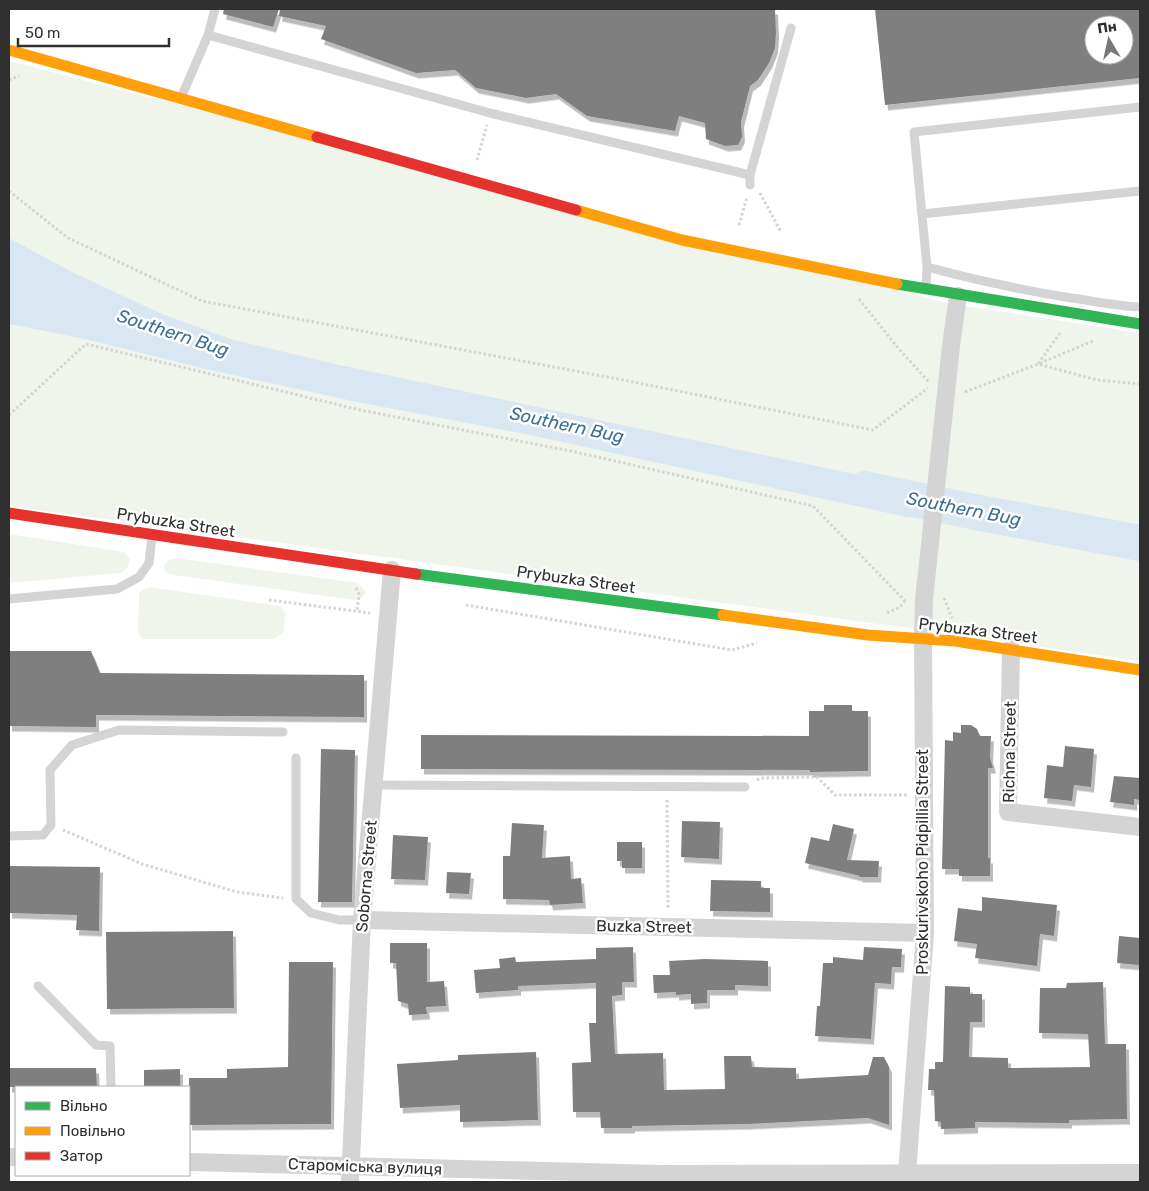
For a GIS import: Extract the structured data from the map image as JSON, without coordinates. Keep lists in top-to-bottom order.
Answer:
{
  "streets": {
    "street": [
      "Prybuzka Street",
      "Richna Street",
      "Proskurivskoho Pidpillia Street",
      "Soborna Street",
      "Buzka Street",
      "Староміська вулиця"
    ]
  },
  "crossings": [
    ["Prybuzka Street", "Richna Street"],
    ["Prybuzka Street", "Proskurivskoho Pidpillia Street"],
    ["Prybuzka Street", "Soborna Street"],
    ["Proskurivskoho Pidpillia Street", "Buzka Street"],
    ["Proskurivskoho Pidpillia Street", "Староміська вулиця"],
    ["Soborna Street", "Buzka Street"],
    ["Soborna Street", "Староміська вулиця"]
  ],
  "water": ["Southern Bug"],
  "legend": ["Вільно", "Повільно", "Затор"],
  "scale_bar": "50 m",
  "north": "top"
}
